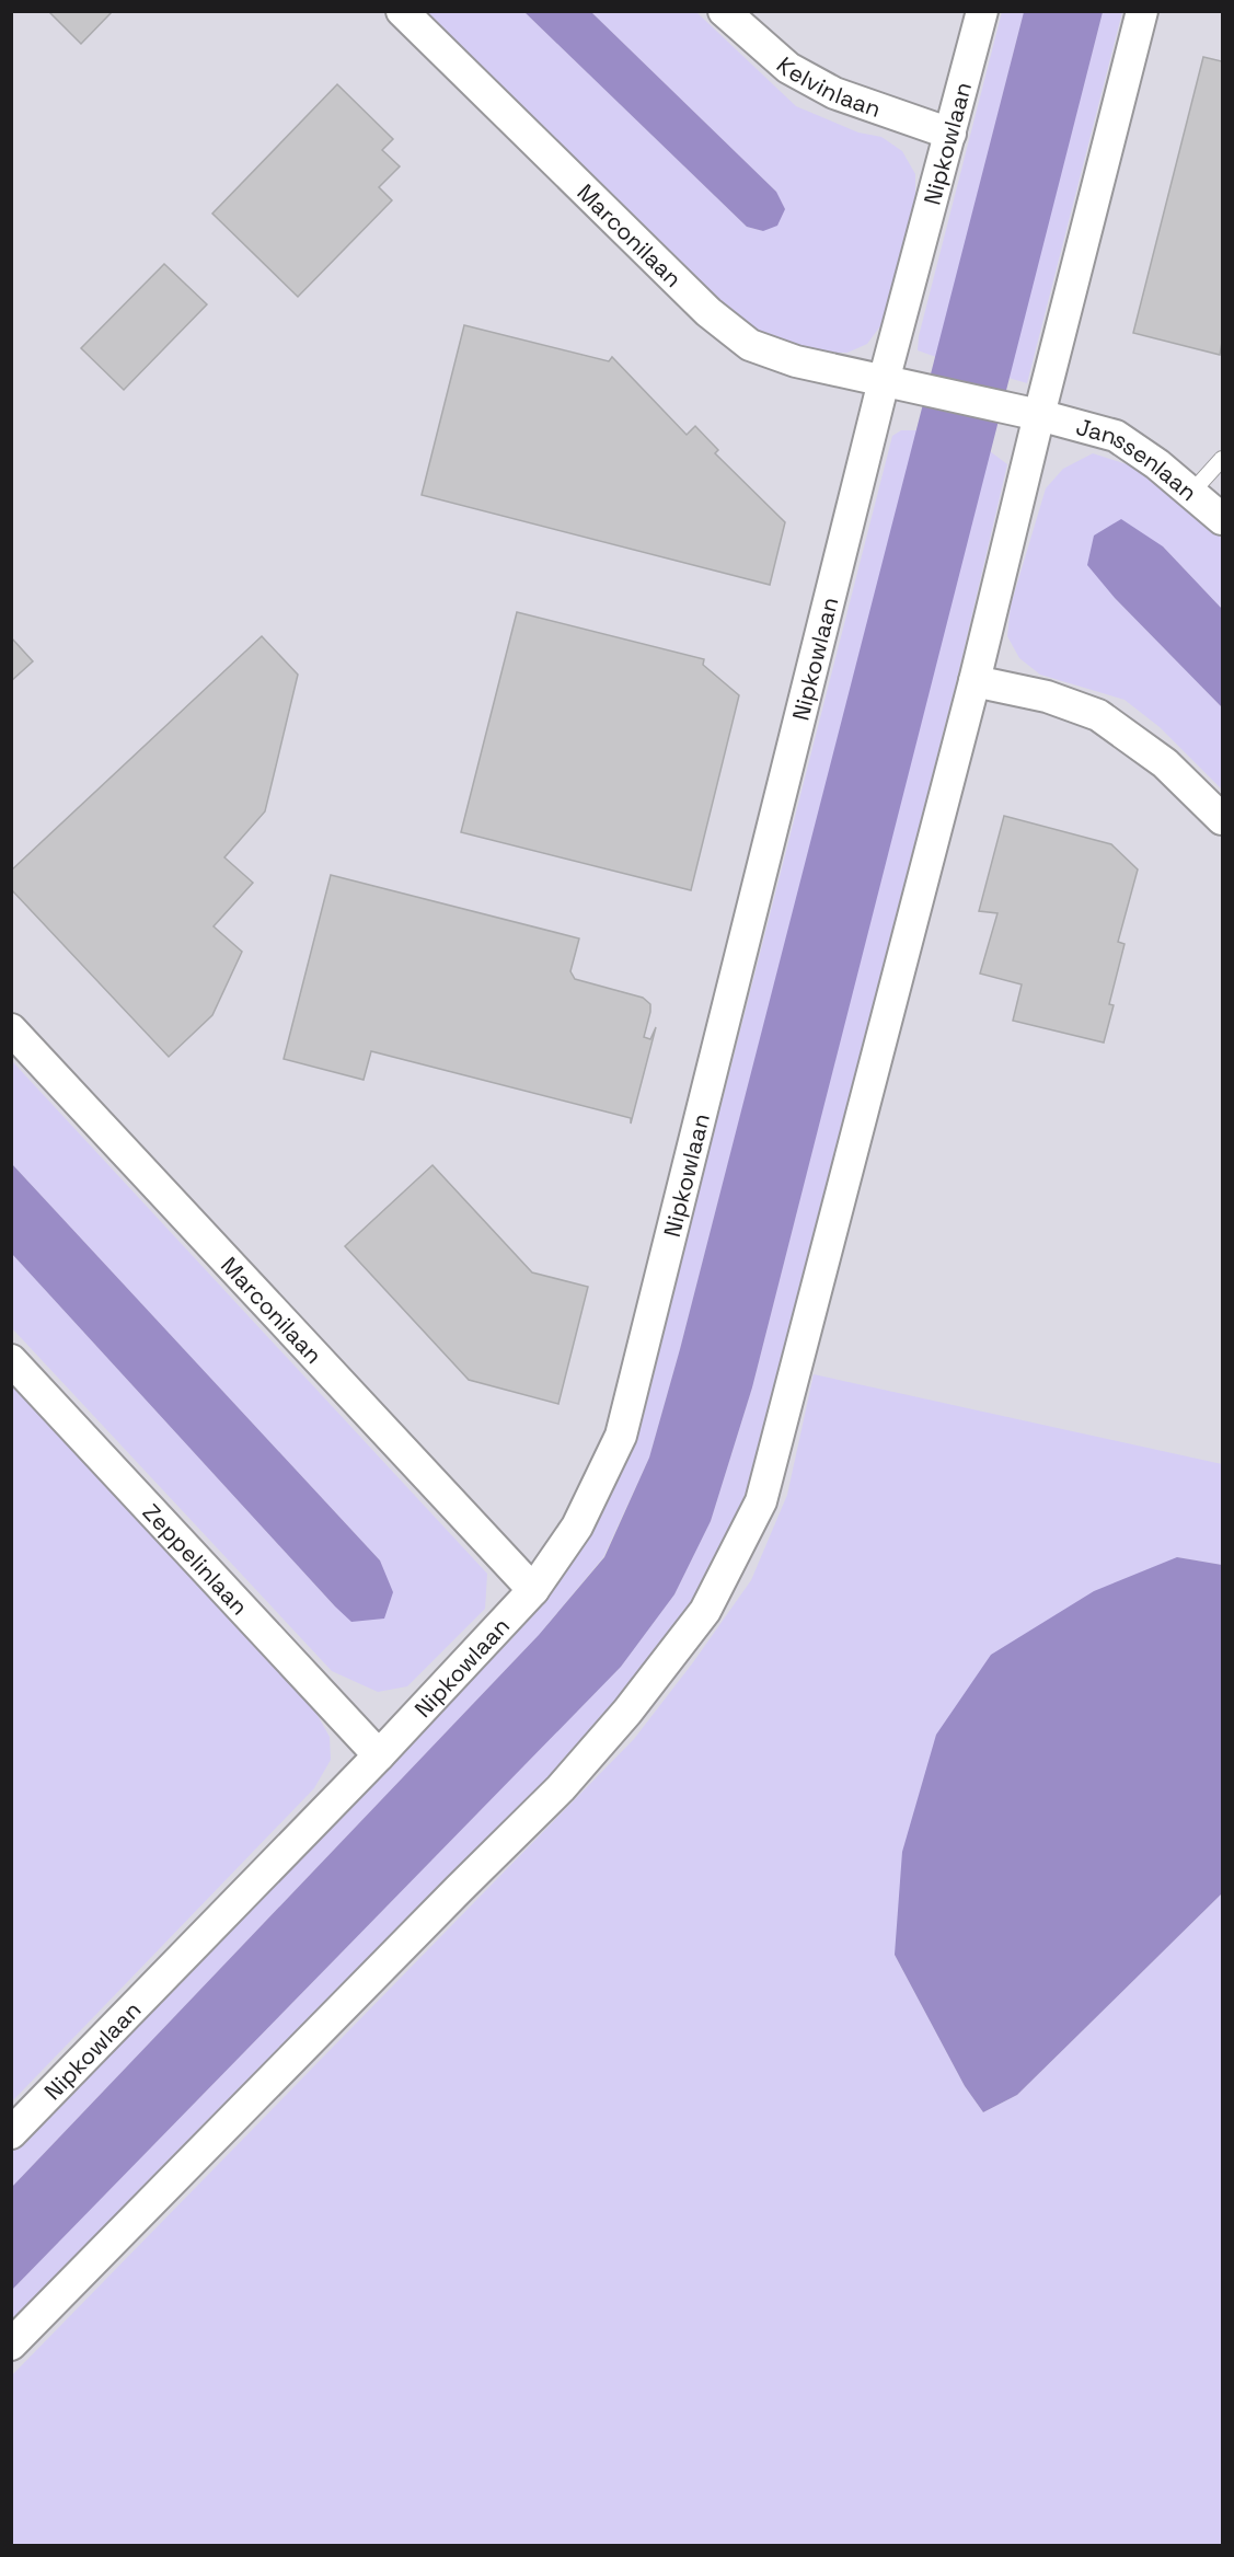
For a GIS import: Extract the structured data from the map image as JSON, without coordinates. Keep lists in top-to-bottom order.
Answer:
{
  "streets": {
    "street": [
      "Kelvinlaan",
      "Nipkowlaan",
      "Marconilaan",
      "Janssenlaan",
      "Zeppelinlaan"
    ]
  },
  "crossings": [
    ["Kelvinlaan", "Nipkowlaan"],
    ["Nipkowlaan", "Marconilaan"],
    ["Nipkowlaan", "Zeppelinlaan"]
  ]
}
